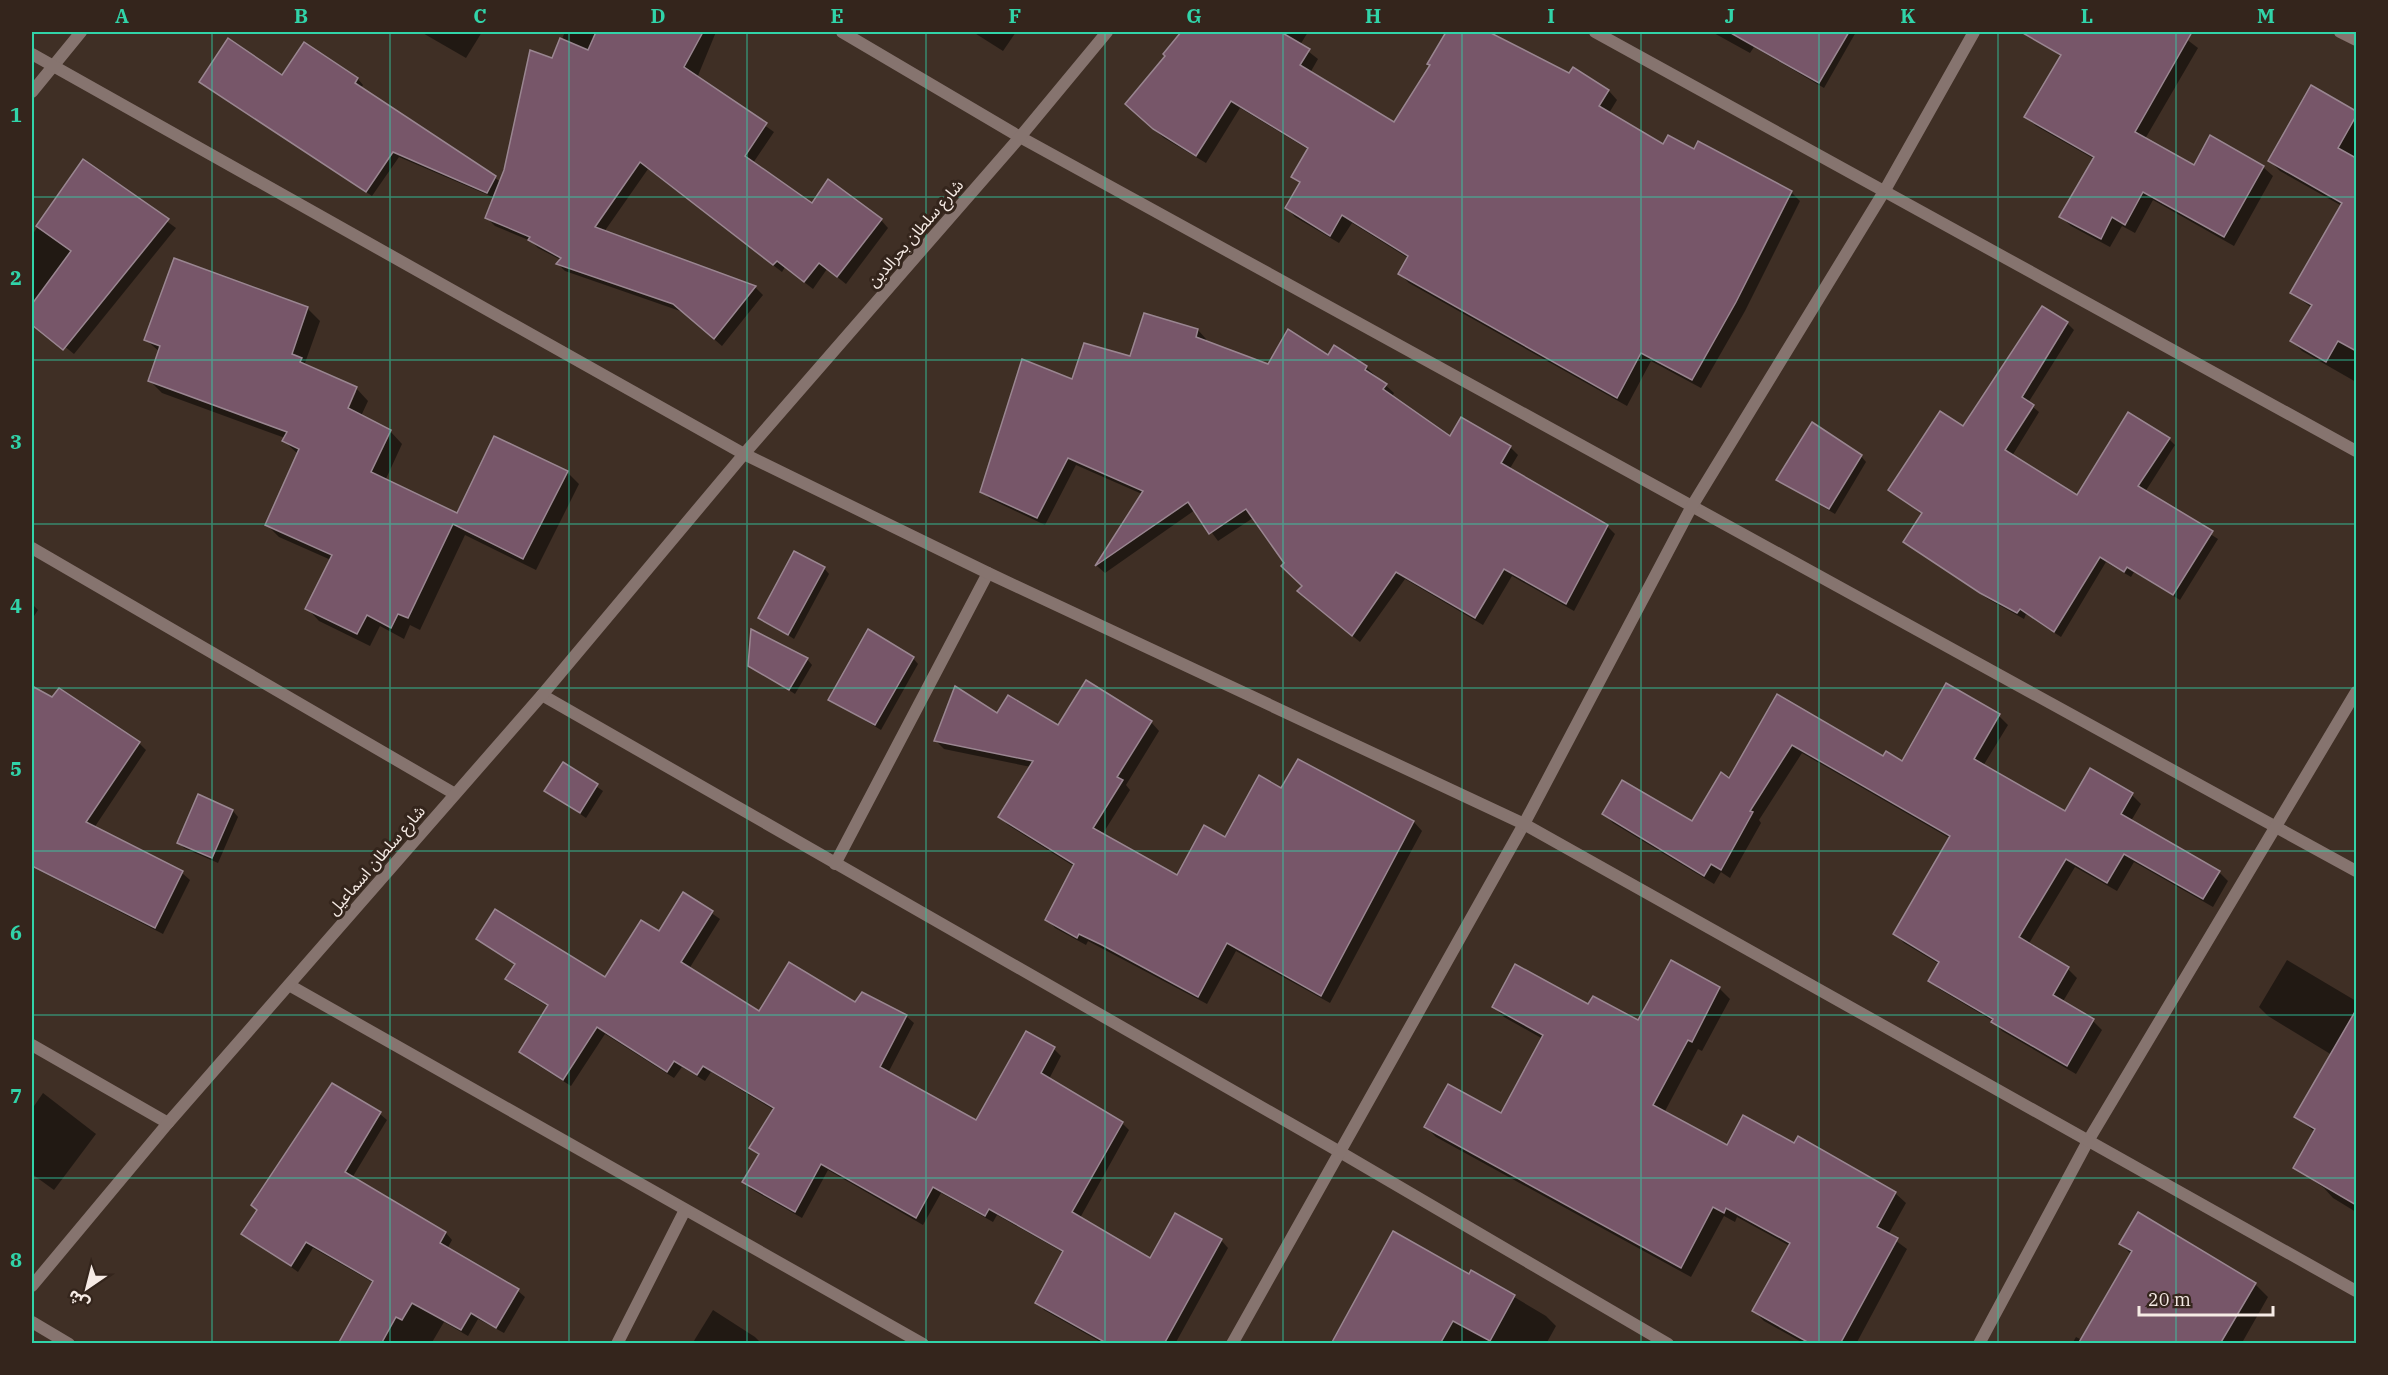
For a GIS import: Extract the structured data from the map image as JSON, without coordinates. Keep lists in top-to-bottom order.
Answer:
{
  "streets": {
    "street": ["شارع سلطان بحرالدين", "شارع سلطان اسماعيل"]
  },
  "crossings": [
    ["شارع سلطان بحرالدين", "شارع سلطان اسماعيل"]
  ],
  "scale_bar": "20 m",
  "north": "bottom left",
  "grid": {
    "columns": [
      "A",
      "B",
      "C",
      "D",
      "E",
      "F",
      "G",
      "H",
      "I",
      "J",
      "K",
      "L",
      "M"
    ],
    "rows": [
      "1",
      "2",
      "3",
      "4",
      "5",
      "6",
      "7",
      "8"
    ]
  }
}
